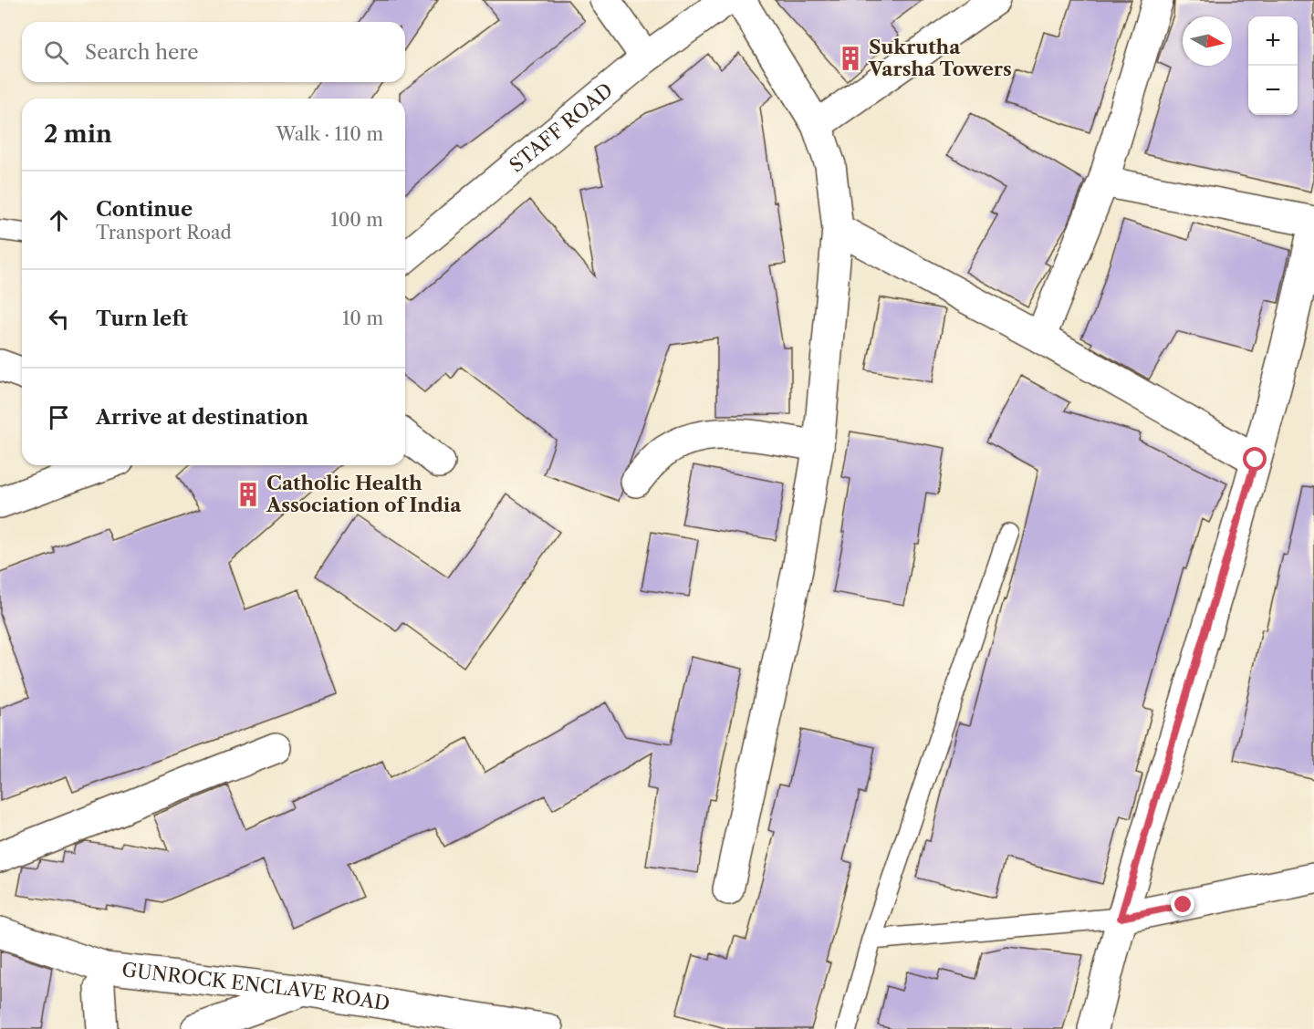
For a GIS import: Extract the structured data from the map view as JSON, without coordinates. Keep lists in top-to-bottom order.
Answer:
{
  "streets": {
    "street": ["STAFF ROAD", "GUNROCK ENCLAVE ROAD"]
  },
  "places": {
    "building": ["Sukrutha Varsha Towers", "Catholic Health Association of India"]
  },
  "north": "right",
  "page": {
    "map_buttons": ["+", "−"],
    "search": "Search here",
    "heading": ["2 min", "Walk · 110 m"],
    "list": [
      ["Continue", "Transport Road", "100 m"],
      ["Turn left", "10 m"],
      "Arrive at destination"
    ]
  }
}
